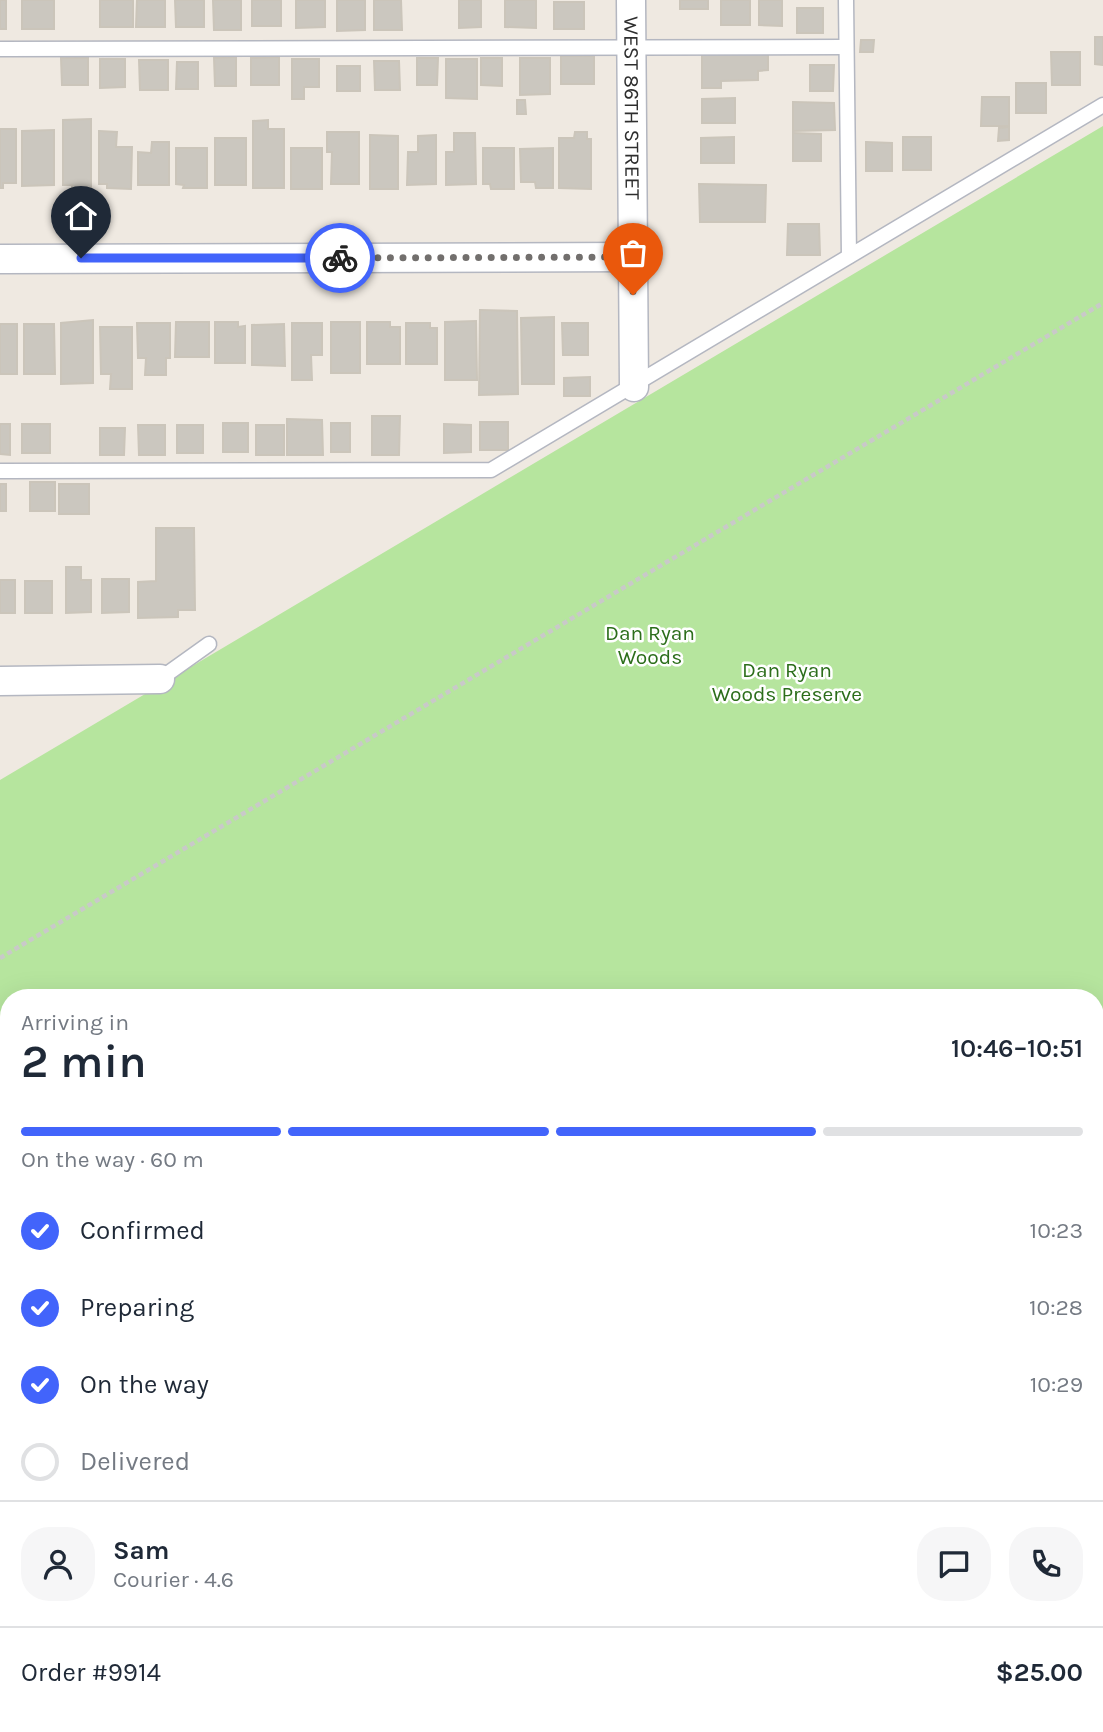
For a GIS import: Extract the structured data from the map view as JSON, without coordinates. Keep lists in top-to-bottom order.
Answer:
{
  "streets": {
    "street": ["WEST 86TH STREET"]
  },
  "parks": ["Dan Ryan Woods", "Dan Ryan Woods Preserve"],
  "page": {
    "heading": ["2 min", "Arriving in", "10:46–10:51"],
    "panel": [
      "Sam",
      "Courier · 4.6",
      "Order #9914",
      "$25.00"
    ],
    "bar": "On the way · 60 m",
    "list": [
      ["Confirmed", "10:23"],
      ["Preparing", "10:28"],
      ["On the way", "10:29"],
      "Delivered"
    ]
  }
}
